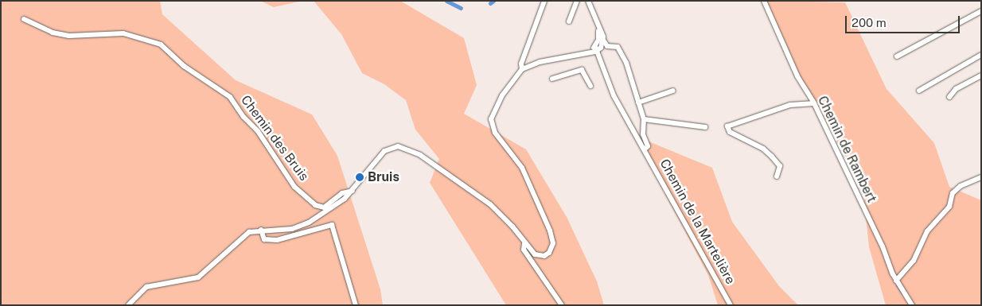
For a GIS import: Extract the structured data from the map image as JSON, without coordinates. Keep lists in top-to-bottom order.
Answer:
{
  "streets": {
    "street": ["Chemin des Bruis", "Chemin de Rambert", "Chemin de la Martelière"]
  },
  "places": ["Bruis"],
  "scale_bar": "200 m"
}
